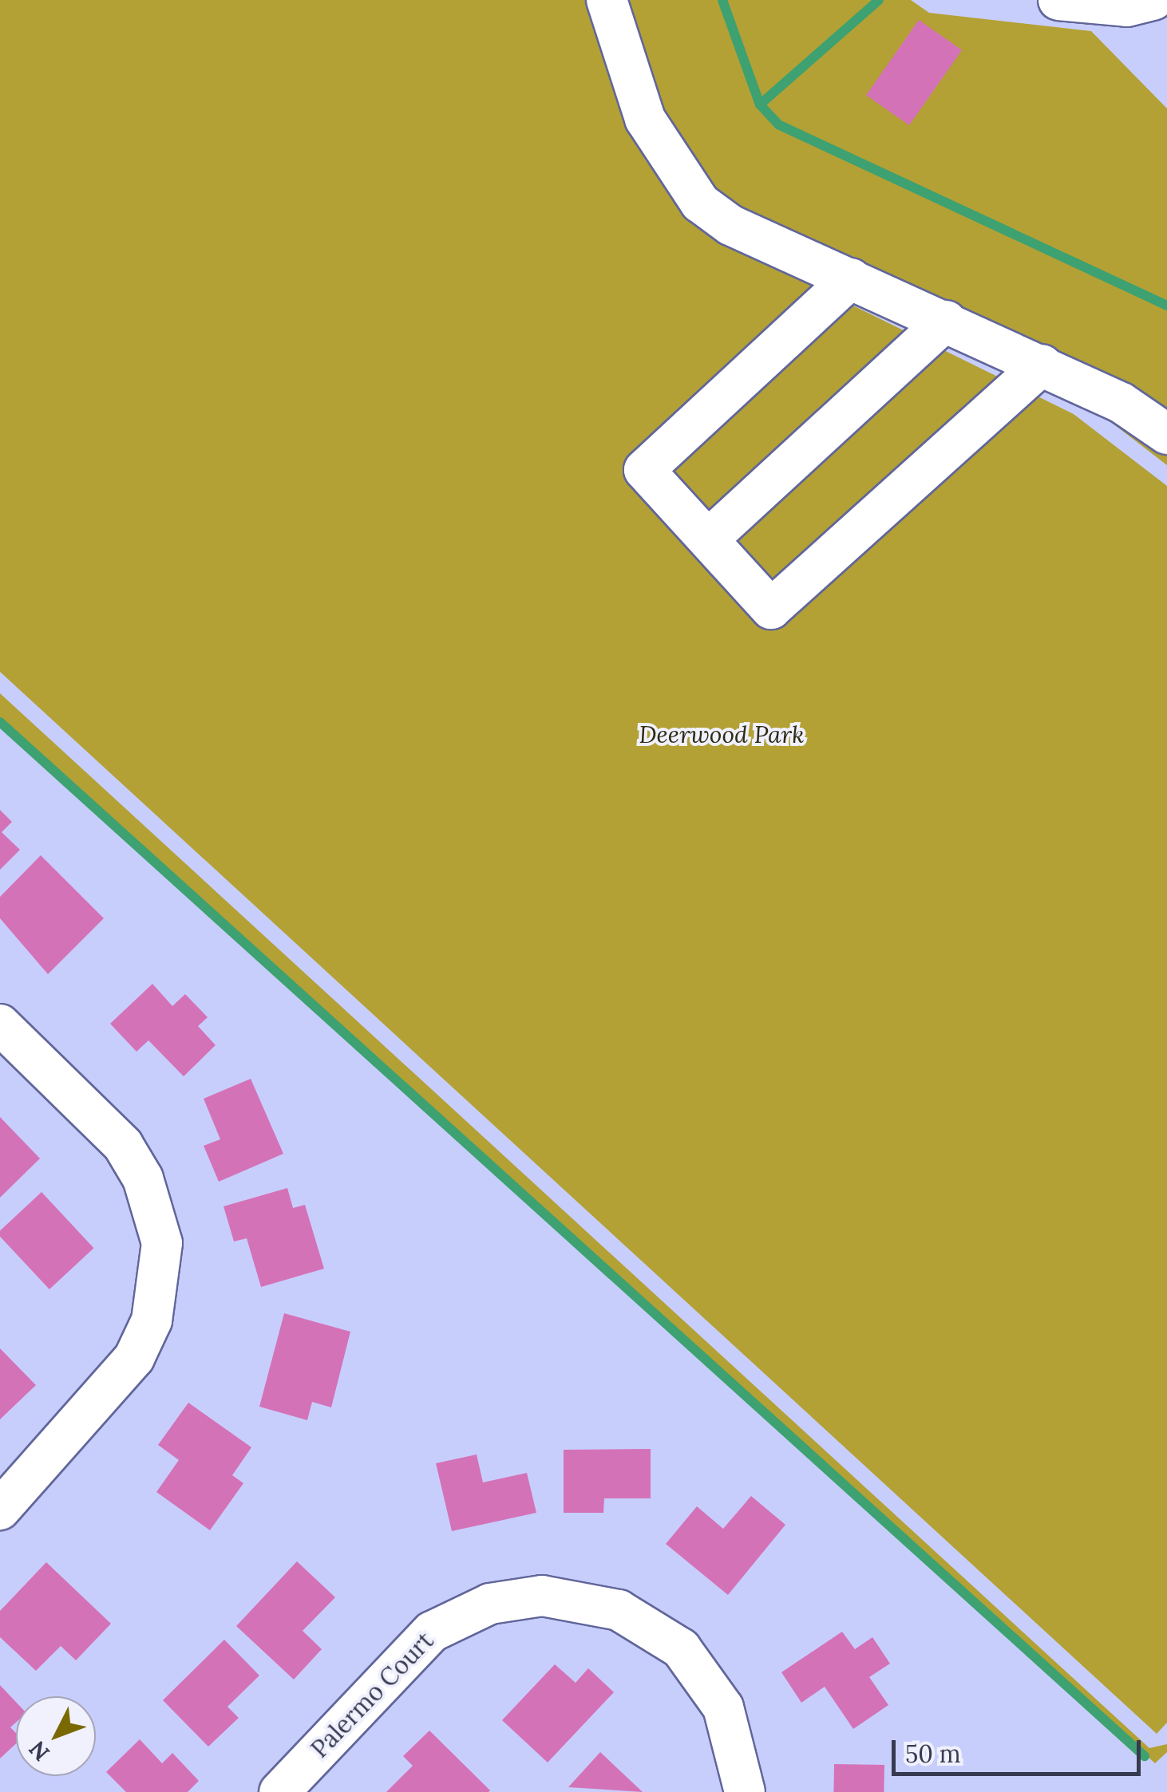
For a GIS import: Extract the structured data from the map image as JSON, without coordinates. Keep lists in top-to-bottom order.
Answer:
{
  "streets": {
    "street": ["Palermo Court"]
  },
  "parks": ["Deerwood Park"],
  "scale_bar": "50 m",
  "north": "bottom left"
}
